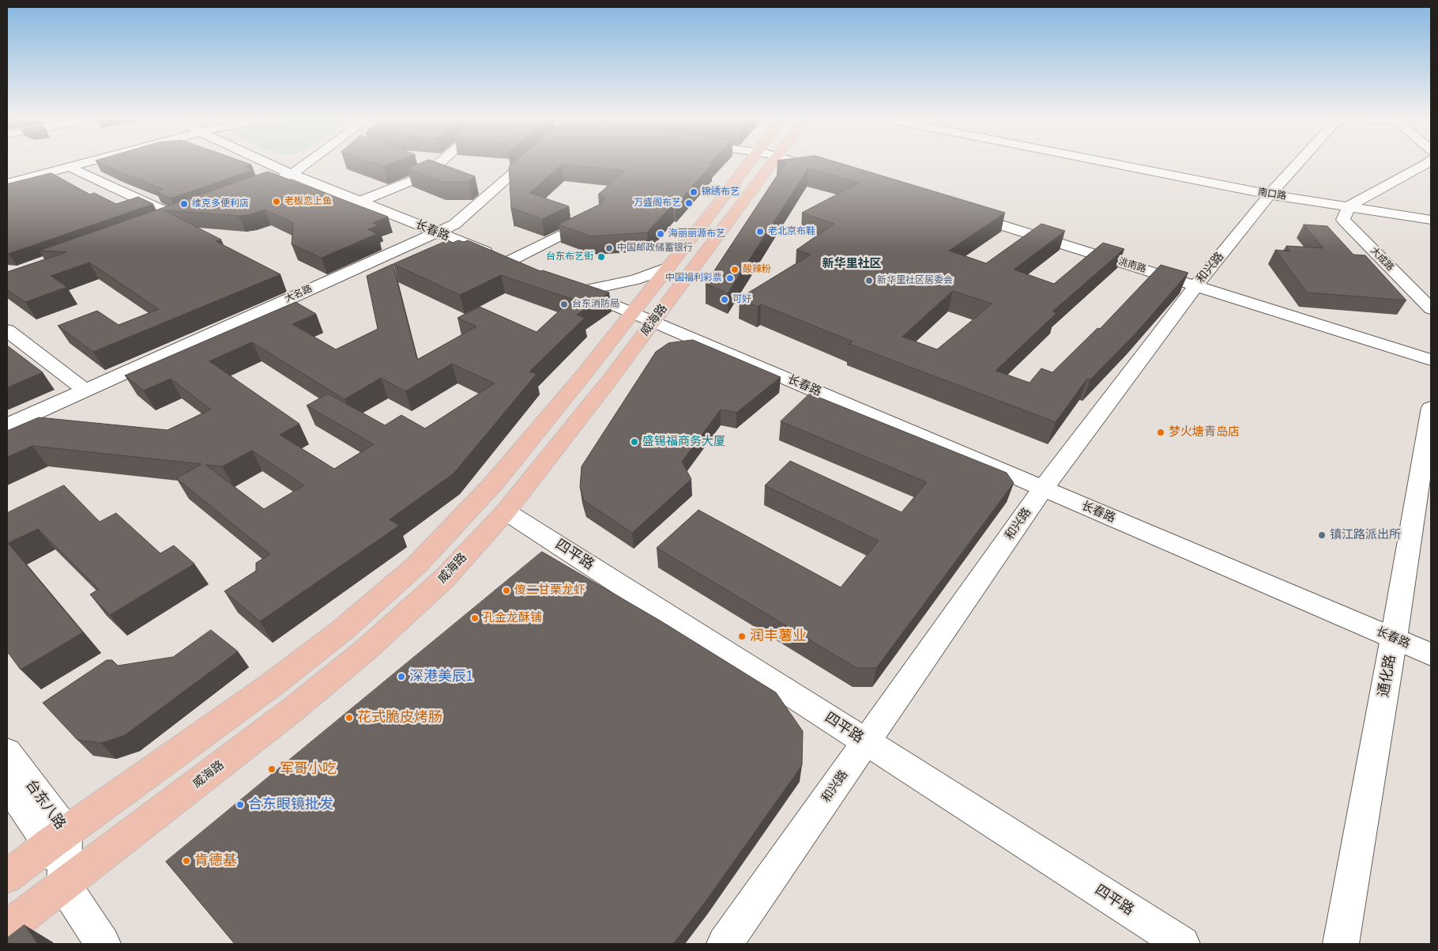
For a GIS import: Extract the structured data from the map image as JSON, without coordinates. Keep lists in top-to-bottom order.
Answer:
{
  "streets": {
    "main road": ["威海路"],
    "street": [
      "南口路",
      "长春路",
      "大成路",
      "洮南路",
      "和兴路",
      "大名路",
      "四平路",
      "通化路",
      "台东八路"
    ]
  },
  "crossings": [
    ["南口路", "大成路"],
    ["南口路", "和兴路"],
    ["长春路", "和兴路"],
    ["长春路", "大名路"],
    ["长春路", "威海路"],
    ["长春路", "通化路"],
    ["洮南路", "和兴路"],
    ["和兴路", "四平路"],
    ["威海路", "四平路"],
    ["威海路", "台东八路"]
  ],
  "districts": ["新华里社区"],
  "places": [
    "锦绣布艺",
    "老板恋上鱼",
    "万盛阁布艺",
    "维克多便利店",
    "老北京布鞋",
    "海丽丽源布艺",
    "中国邮政储蓄银行",
    "台东布艺街",
    "酸辣粉",
    "中国福利彩票",
    "新华里社区居委会",
    "可好",
    "台东消防局",
    "梦火塘青岛店",
    "盛锡福商务大厦",
    "镇江路派出所",
    "傻二甘栗龙虾",
    "孔金龙酥铺",
    "润丰薯业",
    "深港美辰1",
    "花式脆皮烤肠",
    "军哥小吃",
    "合东眼镜批发",
    "肯德基"
  ]
}
